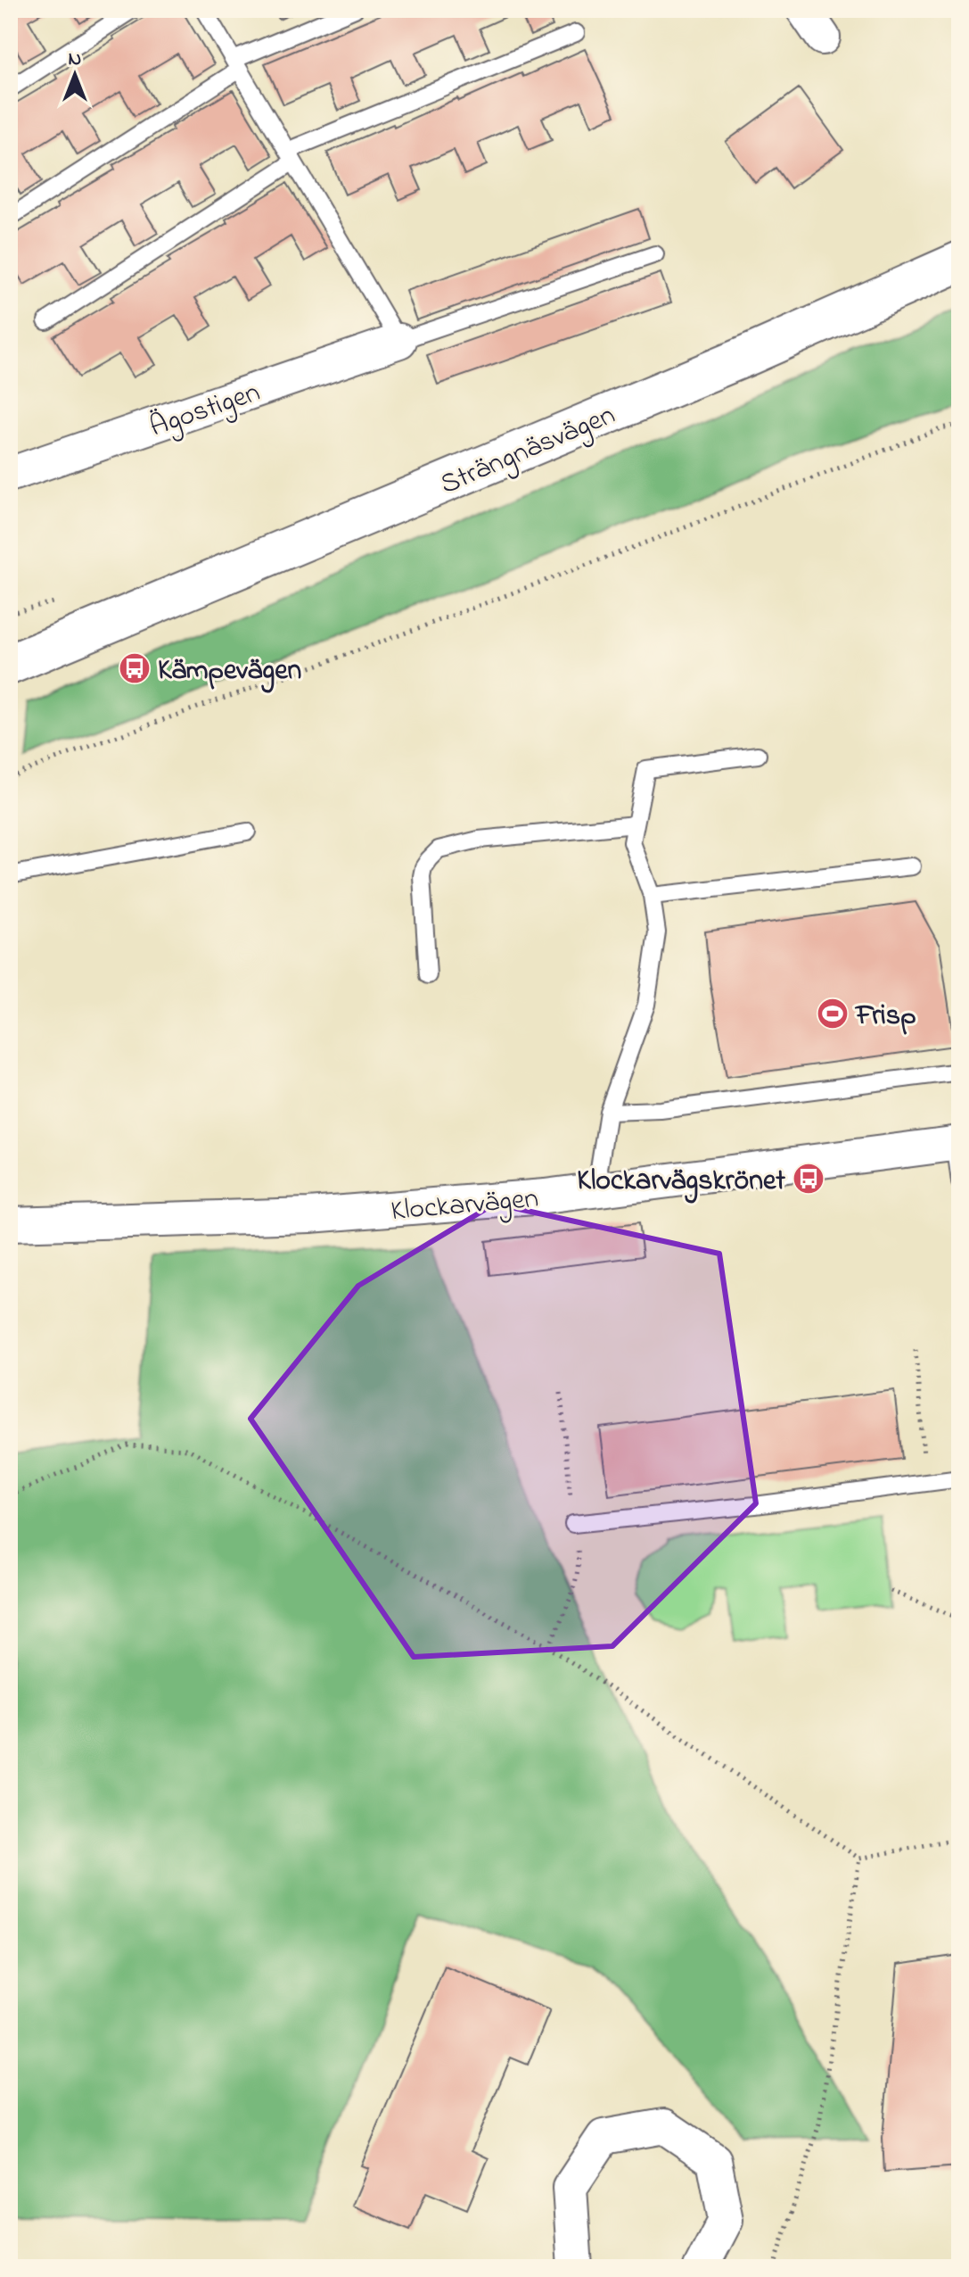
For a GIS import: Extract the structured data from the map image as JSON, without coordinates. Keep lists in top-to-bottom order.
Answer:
{
  "streets": {
    "main road": ["Strängnäsvägen"],
    "street": ["Ägostigen", "Klockarvägen"]
  },
  "places": {
    "bus stop": ["Kämpevägen", "Klockarvägskrönet"],
    "sports": ["Frisp"]
  },
  "north": "top"
}
